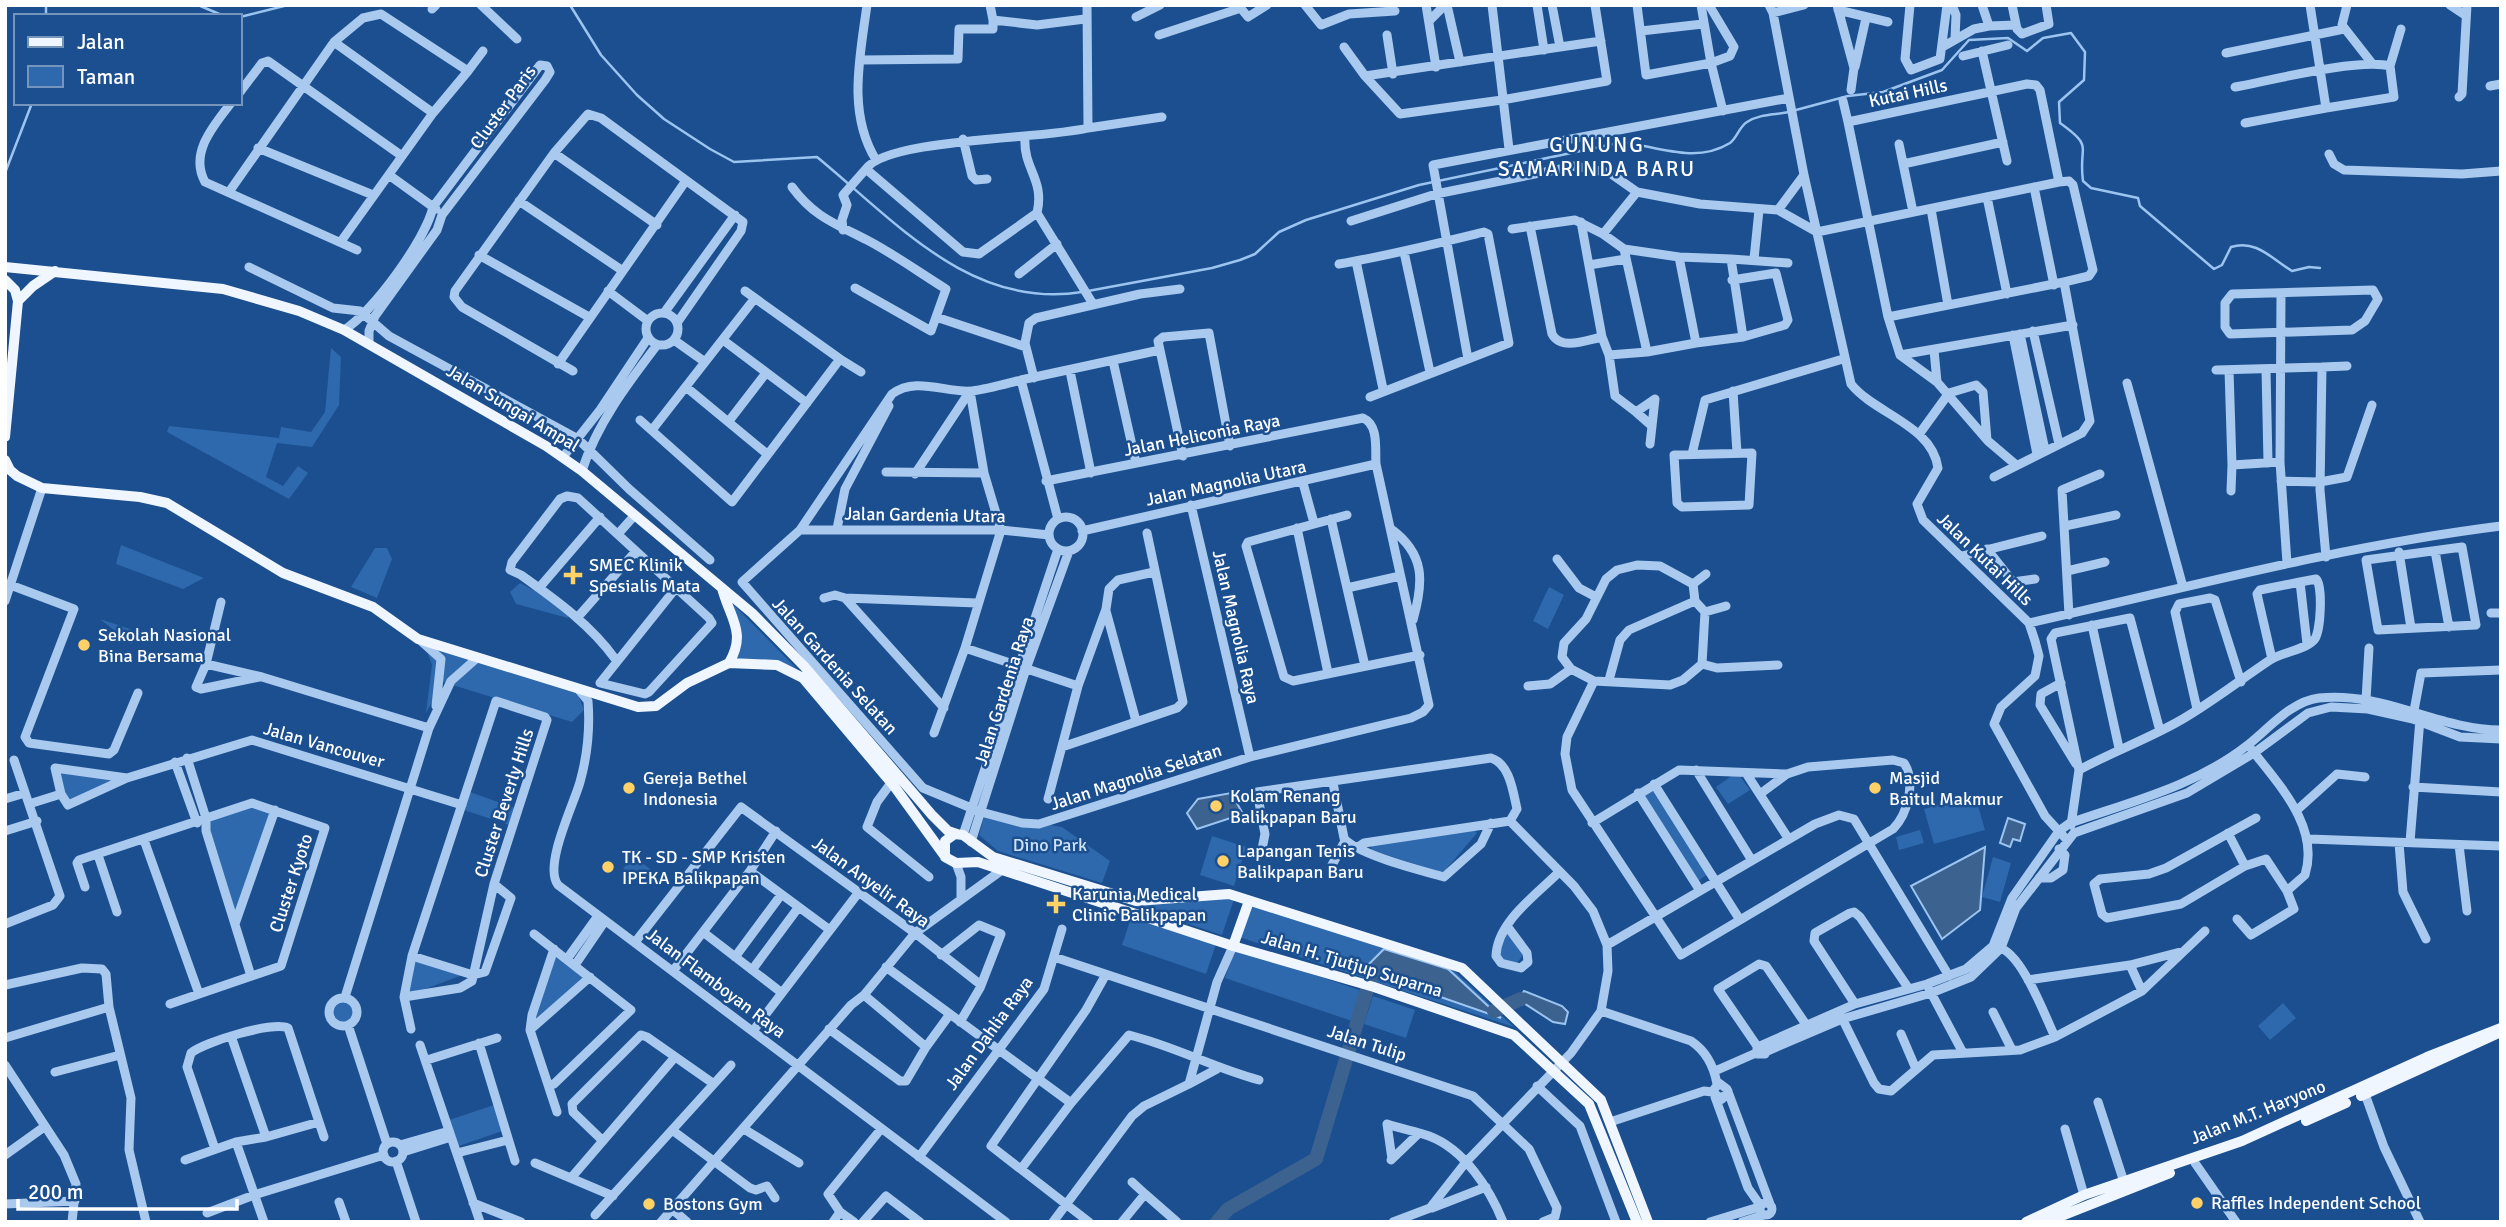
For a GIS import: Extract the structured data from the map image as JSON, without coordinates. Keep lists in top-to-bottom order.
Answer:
{
  "streets": {
    "main road": ["Jalan Sungai Ampal", "Jalan H. Tjutjup Suparna", "Jalan M.T. Haryono"],
    "street": [
      "Kutai Hills",
      "Cluster Paris",
      "Jalan Heliconia Raya",
      "Jalan Magnolia Utara",
      "Jalan Gardenia Utara",
      "Jalan Kutai Hills",
      "Jalan Magnolia Raya",
      "Jalan Gardenia Selatan",
      "Jalan Gardenia Raya",
      "Jalan Vancouver",
      "Jalan Magnolia Selatan",
      "Cluster Beverly Hills",
      "Jalan Anyelir Raya",
      "Cluster Kyoto",
      "Jalan Flamboyan Raya",
      "Jalan Dahlia Raya",
      "Jalan Tulip"
    ]
  },
  "crossings": [
    ["Jalan Sungai Ampal", "Jalan Gardenia Raya"],
    ["Jalan Sungai Ampal", "Jalan H. Tjutjup Suparna"],
    ["Jalan Heliconia Raya", "Jalan Magnolia Utara"],
    ["Jalan Magnolia Utara", "Jalan Gardenia Utara"],
    ["Jalan Magnolia Utara", "Jalan Magnolia Raya"],
    ["Jalan Magnolia Utara", "Jalan Gardenia Raya"],
    ["Jalan Gardenia Utara", "Jalan Gardenia Selatan"],
    ["Jalan Gardenia Utara", "Jalan Gardenia Raya"],
    ["Jalan Magnolia Raya", "Jalan Magnolia Selatan"],
    ["Jalan Gardenia Selatan", "Jalan Gardenia Raya"],
    ["Jalan Gardenia Selatan", "Jalan Magnolia Selatan"],
    ["Jalan Gardenia Raya", "Jalan Magnolia Selatan"],
    ["Jalan Gardenia Raya", "Jalan H. Tjutjup Suparna"],
    ["Jalan Anyelir Raya", "Jalan Flamboyan Raya"],
    ["Jalan Flamboyan Raya", "Jalan Dahlia Raya"]
  ],
  "districts": ["GUNUNG SAMARINDA BARU"],
  "parks": ["Dino Park"],
  "places": {
    "health": ["SMEC Klinik Spesialis Mata", "Karunia Medical Clinic Balikpapan"],
    "other": [
      "Sekolah Nasional Bina Bersama",
      "Gereja Bethel Indonesia",
      "Masjid Baitul Makmur",
      "Kolam Renang Balikpapan Baru",
      "Lapangan Tenis Balikpapan Baru",
      "TK - SD - SMP Kristen IPEKA Balikpapan",
      "Raffles Independent School",
      "Bostons Gym"
    ]
  },
  "legend": ["Jalan", "Taman"],
  "scale_bar": "200 m"
}
